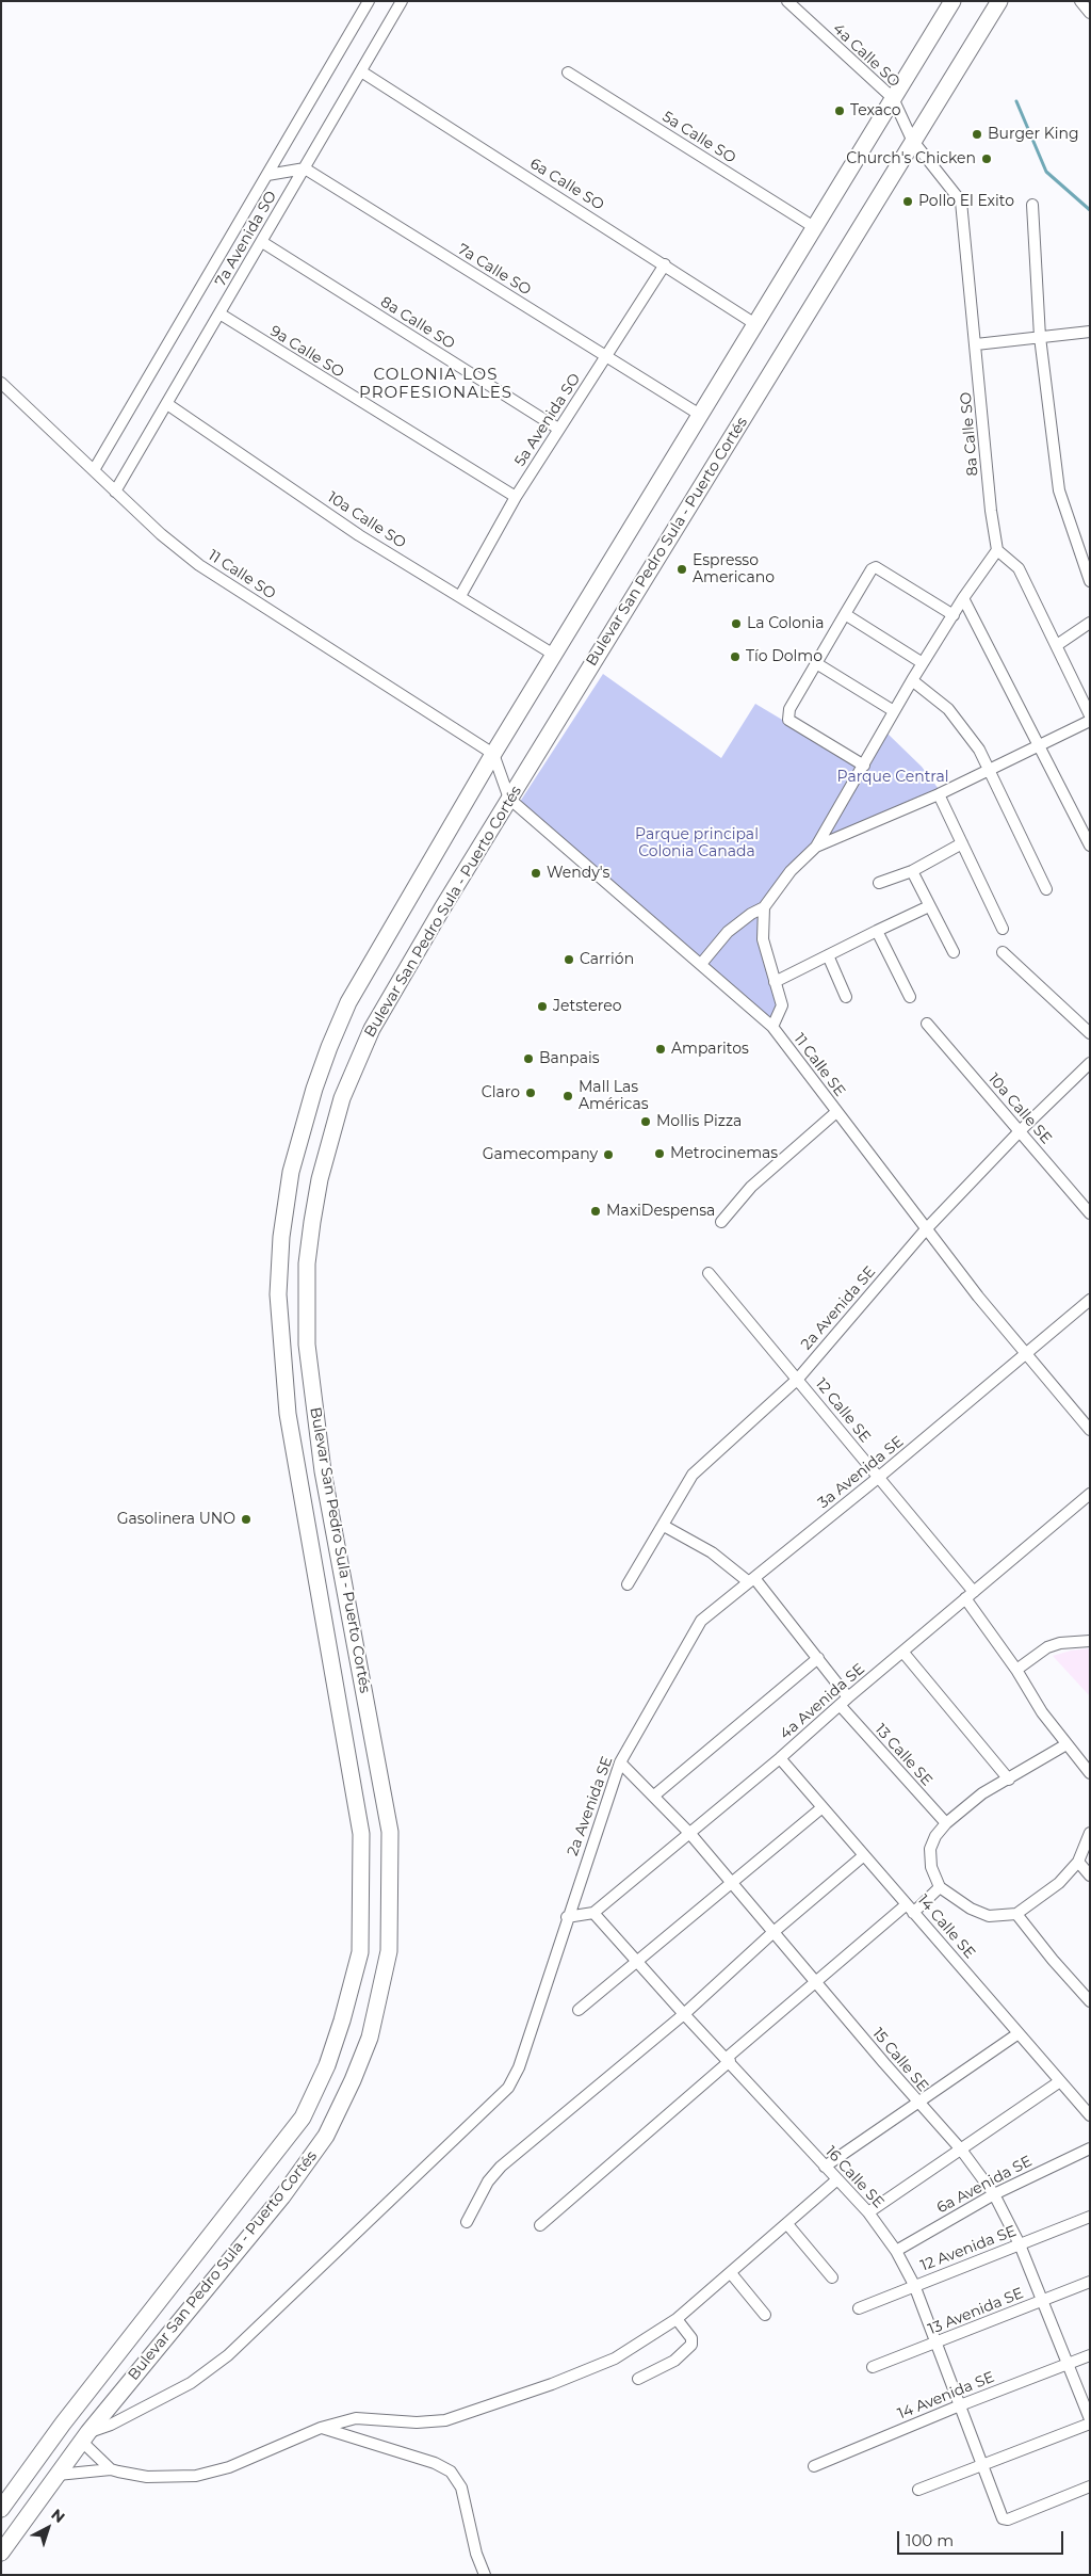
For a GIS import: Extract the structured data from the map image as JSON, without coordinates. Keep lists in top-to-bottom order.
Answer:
{
  "streets": {
    "highway": ["Bulevar San Pedro Sula - Puerto Cortés"],
    "street": [
      "4a Calle SO",
      "5a Calle SO",
      "6a Calle SO",
      "7a Avenida SO",
      "7a Calle SO",
      "8a Calle SO",
      "9a Calle SO",
      "5a Avenida SO",
      "10a Calle SO",
      "11 Calle SO",
      "11 Calle SE",
      "10a Calle SE",
      "2a Avenida SE",
      "12 Calle SE",
      "3a Avenida SE",
      "4a Avenida SE",
      "13 Calle SE",
      "14 Calle SE",
      "15 Calle SE",
      "16 Calle SE",
      "6a Avenida SE",
      "12 Avenida SE",
      "13 Avenida SE",
      "14 Avenida SE"
    ]
  },
  "crossings": [
    ["4a Calle SO", "8a Calle SO"],
    ["4a Calle SO", "Bulevar San Pedro Sula - Puerto Cortés"],
    ["5a Calle SO", "Bulevar San Pedro Sula - Puerto Cortés"],
    ["6a Calle SO", "7a Avenida SO"],
    ["6a Calle SO", "5a Avenida SO"],
    ["6a Calle SO", "Bulevar San Pedro Sula - Puerto Cortés"],
    ["7a Avenida SO", "7a Calle SO"],
    ["7a Avenida SO", "8a Calle SO"],
    ["7a Avenida SO", "9a Calle SO"],
    ["7a Avenida SO", "10a Calle SO"],
    ["7a Avenida SO", "11 Calle SO"],
    ["7a Calle SO", "5a Avenida SO"],
    ["7a Calle SO", "Bulevar San Pedro Sula - Puerto Cortés"],
    ["8a Calle SO", "5a Avenida SO"],
    ["8a Calle SO", "Bulevar San Pedro Sula - Puerto Cortés"],
    ["9a Calle SO", "5a Avenida SO"],
    ["5a Avenida SO", "10a Calle SO"],
    ["10a Calle SO", "Bulevar San Pedro Sula - Puerto Cortés"],
    ["Bulevar San Pedro Sula - Puerto Cortés", "11 Calle SO"],
    ["Bulevar San Pedro Sula - Puerto Cortés", "11 Calle SE"],
    ["Bulevar San Pedro Sula - Puerto Cortés", "2a Avenida SE"],
    ["11 Calle SO", "11 Calle SE"],
    ["11 Calle SE", "2a Avenida SE"],
    ["11 Calle SE", "3a Avenida SE"],
    ["10a Calle SE", "2a Avenida SE"],
    ["2a Avenida SE", "12 Calle SE"],
    ["2a Avenida SE", "3a Avenida SE"],
    ["2a Avenida SE", "13 Calle SE"],
    ["2a Avenida SE", "15 Calle SE"],
    ["12 Calle SE", "3a Avenida SE"],
    ["12 Calle SE", "4a Avenida SE"],
    ["3a Avenida SE", "13 Calle SE"],
    ["4a Avenida SE", "13 Calle SE"],
    ["4a Avenida SE", "14 Calle SE"],
    ["4a Avenida SE", "15 Calle SE"],
    ["4a Avenida SE", "16 Calle SE"],
    ["15 Calle SE", "6a Avenida SE"],
    ["15 Calle SE", "12 Avenida SE"],
    ["15 Calle SE", "13 Avenida SE"],
    ["15 Calle SE", "14 Avenida SE"],
    ["16 Calle SE", "6a Avenida SE"],
    ["16 Calle SE", "12 Avenida SE"],
    ["16 Calle SE", "13 Avenida SE"],
    ["16 Calle SE", "14 Avenida SE"]
  ],
  "districts": ["COLONIA LOS PROFESIONALES"],
  "parks": ["Parque Central", "Parque principal Colonia Canada"],
  "places": [
    "Texaco",
    "Burger King",
    "Church's Chicken",
    "Pollo El Exito",
    "Espresso Americano",
    "La Colonia",
    "Tío Dolmo",
    "Wendy's",
    "Carrión",
    "Jetstereo",
    "Amparitos",
    "Banpais",
    "Claro",
    "Mall Las Américas",
    "Mollis Pizza",
    "Metrocinemas",
    "Gamecompany",
    "MaxiDespensa",
    "Gasolinera UNO"
  ],
  "scale_bar": "100 m",
  "north": "top right"
}
